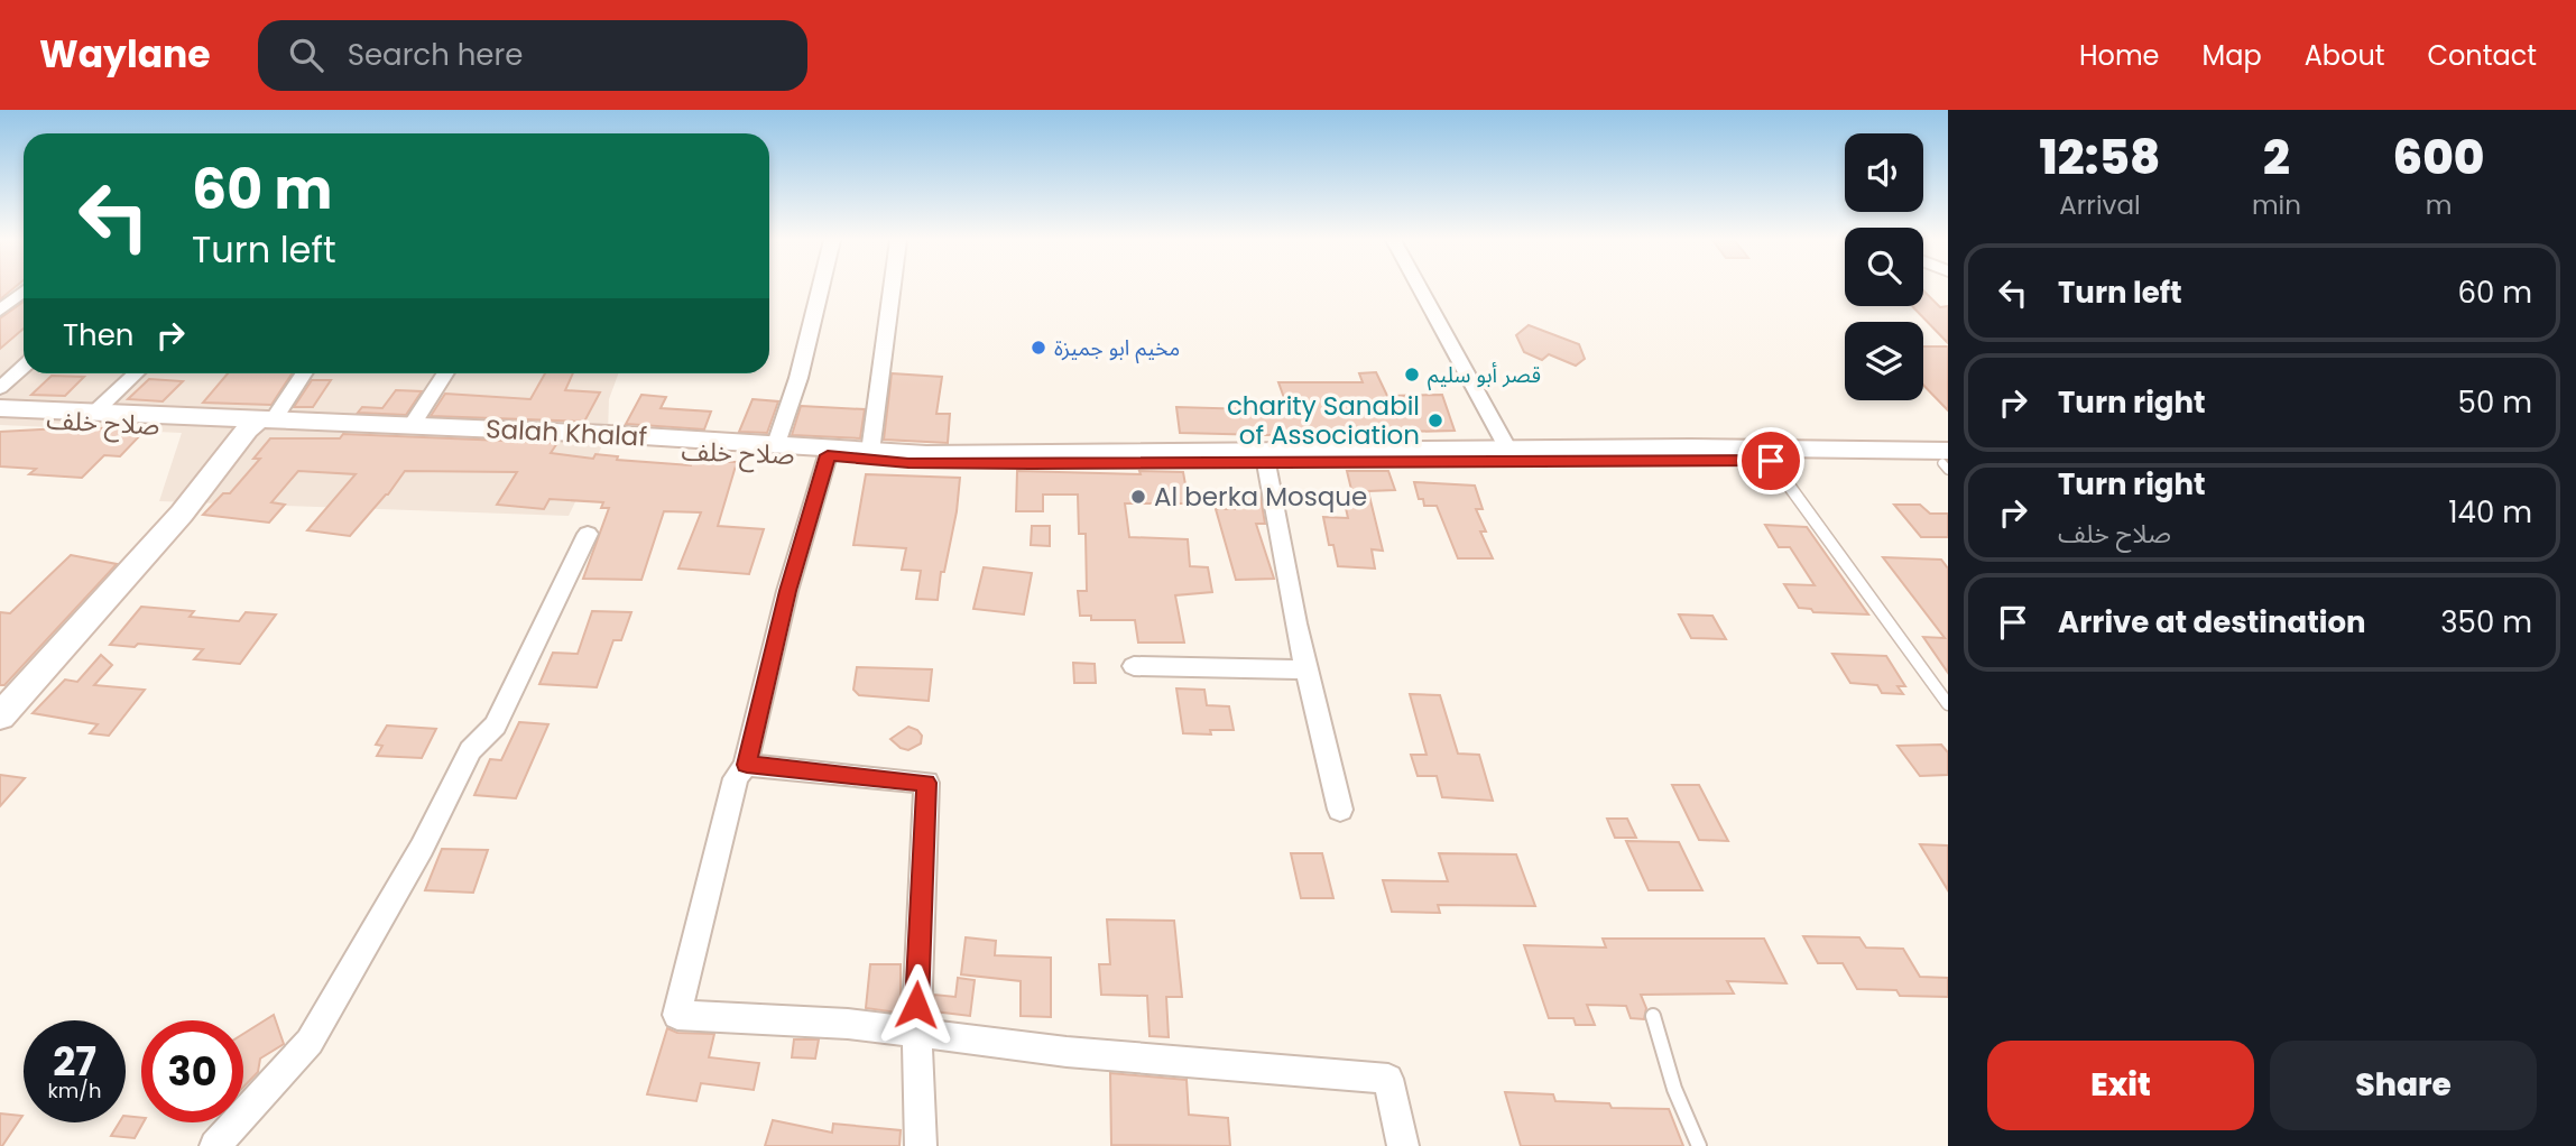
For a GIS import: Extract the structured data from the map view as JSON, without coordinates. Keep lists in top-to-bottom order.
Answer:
{
  "streets": {
    "main road": ["صلاح خلف", "Salah Khalaf"]
  },
  "crossings": [
    ["صلاح خلف", "Salah Khalaf"]
  ],
  "places": [
    "مخيم ابو جميزة",
    "قصر أبو سليم",
    "charity Sanabil of Association",
    "Al berka Mosque"
  ],
  "page": {
    "header": "Waylane",
    "search": "Search here",
    "nav": [
      "Home",
      "Map",
      "About",
      "Contact"
    ],
    "eta": [
      "12:58",
      "Arrival",
      "2",
      "min",
      "600",
      "m"
    ],
    "turn": ["60 m", "Turn left"],
    "list": [
      {
        "name": "Turn left",
        "value": "60 m"
      },
      {
        "name": "Turn right",
        "value": "50 m"
      },
      {
        "name": "Turn right",
        "note": "صلاح خلف",
        "value": "140 m"
      },
      {
        "name": "Arrive at destination",
        "value": "350 m"
      }
    ],
    "then": "Then",
    "speed": "27 km/h",
    "limit": "30",
    "buttons": ["Exit", "Share"]
  }
}
